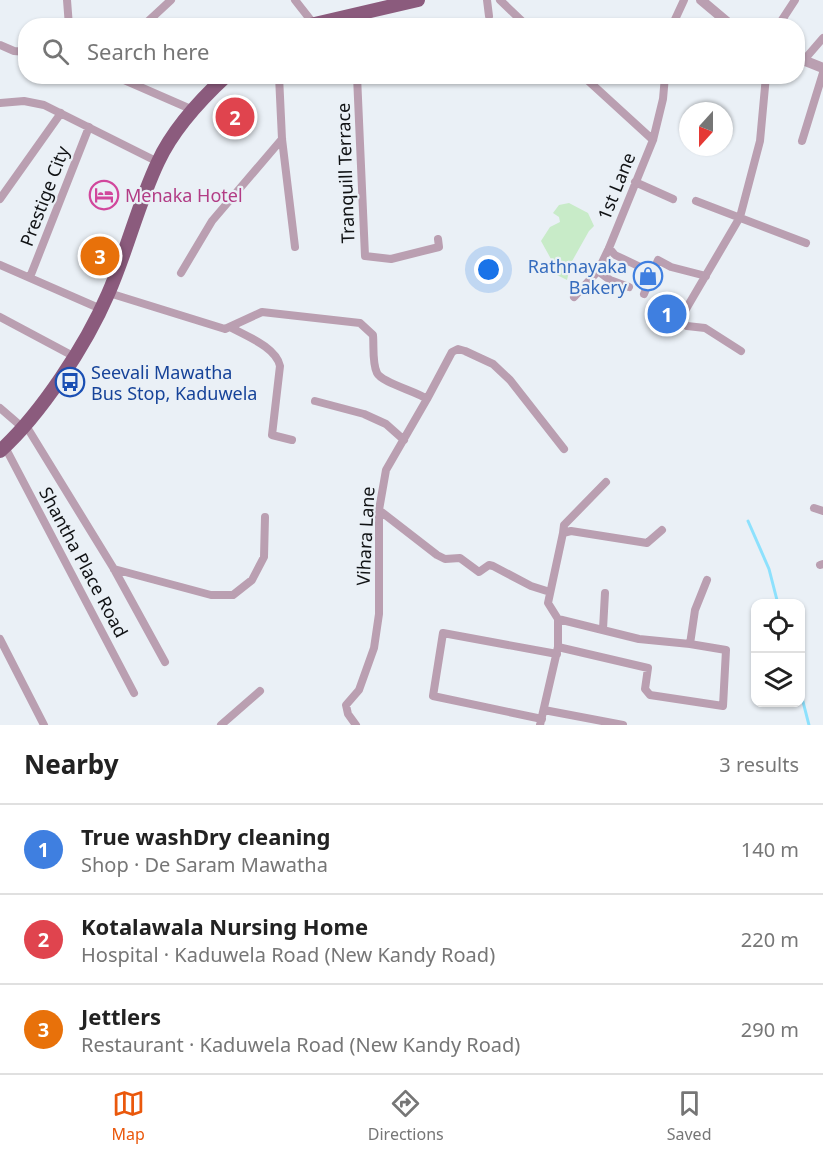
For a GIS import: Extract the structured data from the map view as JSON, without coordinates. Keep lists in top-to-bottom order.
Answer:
{
  "streets": {
    "street": [
      "Tranquill Terrace",
      "1st Lane",
      "Prestige City",
      "Vihara Lane",
      "Shantha Place Road"
    ]
  },
  "places": {
    "hotel": ["Menaka Hotel"],
    "shop": ["Rathnayaka Bakery"],
    "bus stop": ["Seevali Mawatha Bus Stop, Kaduwela"]
  },
  "north": "bottom",
  "page": {
    "search": "Search here",
    "pins": ["2", "3", "1"],
    "heading": ["Nearby", "3 results"],
    "list": [
      {
        "mark": "1",
        "name": "True washDry cleaning",
        "note": "Shop · De Saram Mawatha",
        "value": "140 m"
      },
      {
        "mark": "2",
        "name": "Kotalawala Nursing Home",
        "note": "Hospital · Kaduwela Road (New Kandy Road)",
        "value": "220 m"
      },
      {
        "mark": "3",
        "name": "Jettlers",
        "note": "Restaurant · Kaduwela Road (New Kandy Road)",
        "value": "290 m"
      }
    ],
    "nav": ["Map", "Directions", "Saved"]
  }
}
